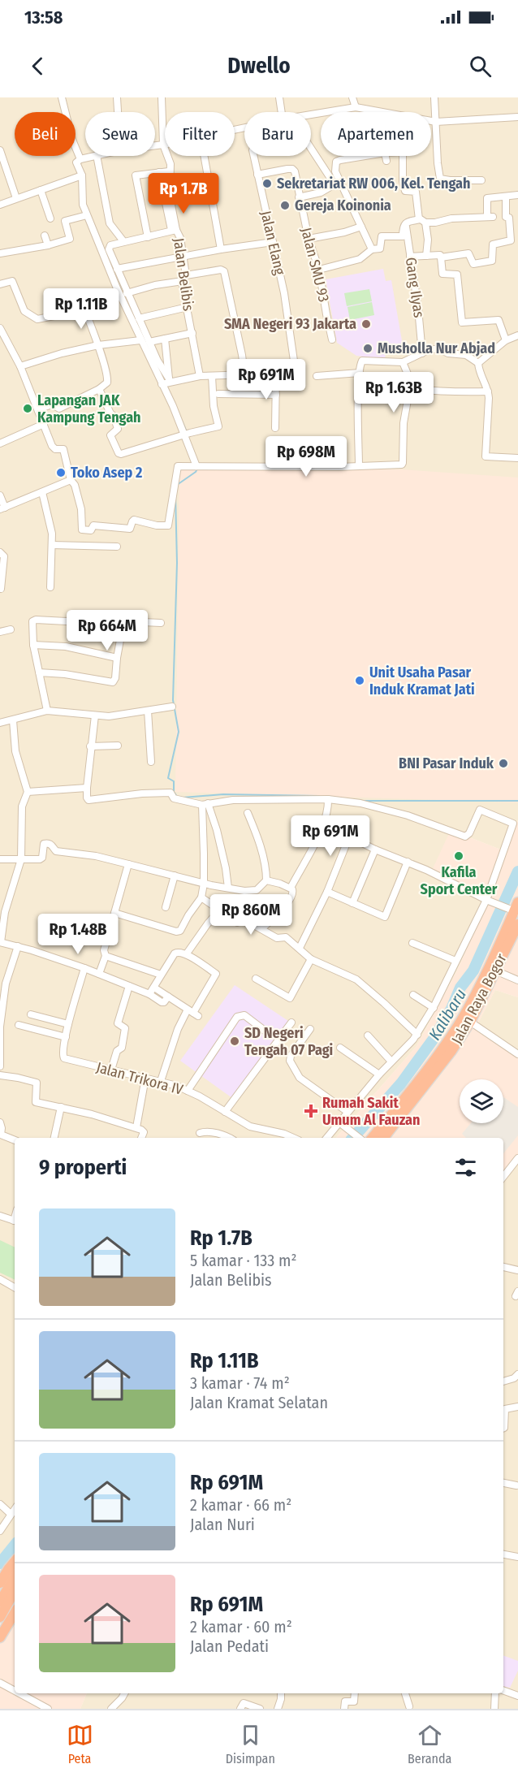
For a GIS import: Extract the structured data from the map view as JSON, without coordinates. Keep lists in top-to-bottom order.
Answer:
{
  "streets": {
    "highway": ["Jalan Raya Bogor"],
    "street": [
      "Jalan Elang",
      "Jalan SMU 93",
      "Jalan Belibis",
      "Gang Ilyas",
      "Jalan Trikora IV"
    ]
  },
  "crossings": [
    ["Jalan Elang", "Jalan SMU 93"]
  ],
  "water": ["Kalibaru"],
  "places": {
    "other": [
      "Sekretariat RW 006, Kel. Tengah",
      "Gereja Koinonia",
      "SMA Negeri 93 Jakarta",
      "Musholla Nur Abjad",
      "Lapangan JAK Kampung Tengah",
      "Toko Asep 2",
      "Unit Usaha Pasar Induk Kramat Jati",
      "BNI Pasar Induk",
      "Kafila Sport Center",
      "SD Negeri Tengah 07 Pagi"
    ],
    "health": ["Rumah Sakit Umum Al Fauzan"]
  },
  "page": {
    "status": "13:58",
    "header": "Dwello",
    "chip": [
      "Beli",
      "Sewa",
      "Filter",
      "Baru",
      "Apartemen"
    ],
    "price": [
      "Rp 1.7B",
      "Rp 1.11B",
      "Rp 691M",
      "Rp 1.63B",
      "Rp 698M",
      "Rp 664M",
      "Rp 691M",
      "Rp 860M",
      "Rp 1.48B"
    ],
    "heading": "9 properti",
    "list": [
      {
        "name": "Rp 1.7B",
        "note": "5 kamar · 133 m² · Jalan Belibis"
      },
      {
        "name": "Rp 1.11B",
        "note": "3 kamar · 74 m² · Jalan Kramat Selatan"
      },
      {
        "name": "Rp 691M",
        "note": "2 kamar · 66 m² · Jalan Nuri"
      },
      {
        "name": "Rp 691M",
        "note": "2 kamar · 60 m² · Jalan Pedati"
      }
    ],
    "tabs": ["Peta", "Disimpan", "Beranda"]
  }
}
